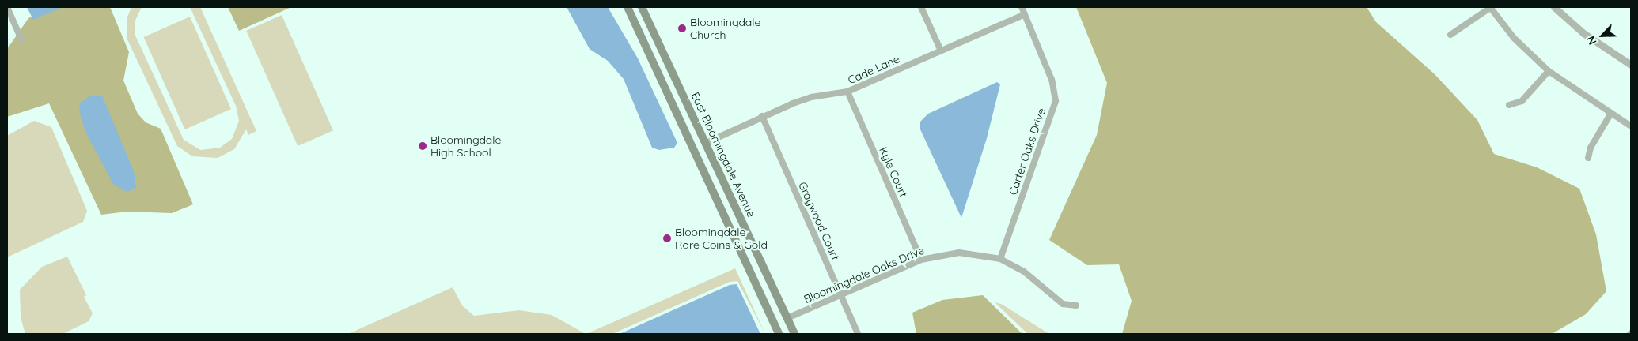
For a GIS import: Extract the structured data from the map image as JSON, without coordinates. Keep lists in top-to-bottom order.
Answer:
{
  "streets": {
    "main road": ["East Bloomingdale Avenue"],
    "street": [
      "Cade Lane",
      "Carter Oaks Drive",
      "Kyle Court",
      "Graywood Court",
      "Bloomingdale Oaks Drive"
    ]
  },
  "crossings": [
    ["Cade Lane", "Carter Oaks Drive"],
    ["Cade Lane", "East Bloomingdale Avenue"],
    ["Cade Lane", "Kyle Court"],
    ["Cade Lane", "Graywood Court"],
    ["Carter Oaks Drive", "Bloomingdale Oaks Drive"],
    ["East Bloomingdale Avenue", "Bloomingdale Oaks Drive"],
    ["Kyle Court", "Bloomingdale Oaks Drive"],
    ["Graywood Court", "Bloomingdale Oaks Drive"]
  ],
  "places": ["Bloomingdale Church", "Bloomingdale High School", "Bloomingdale Rare Coins & Gold"],
  "north": "bottom left"
}
